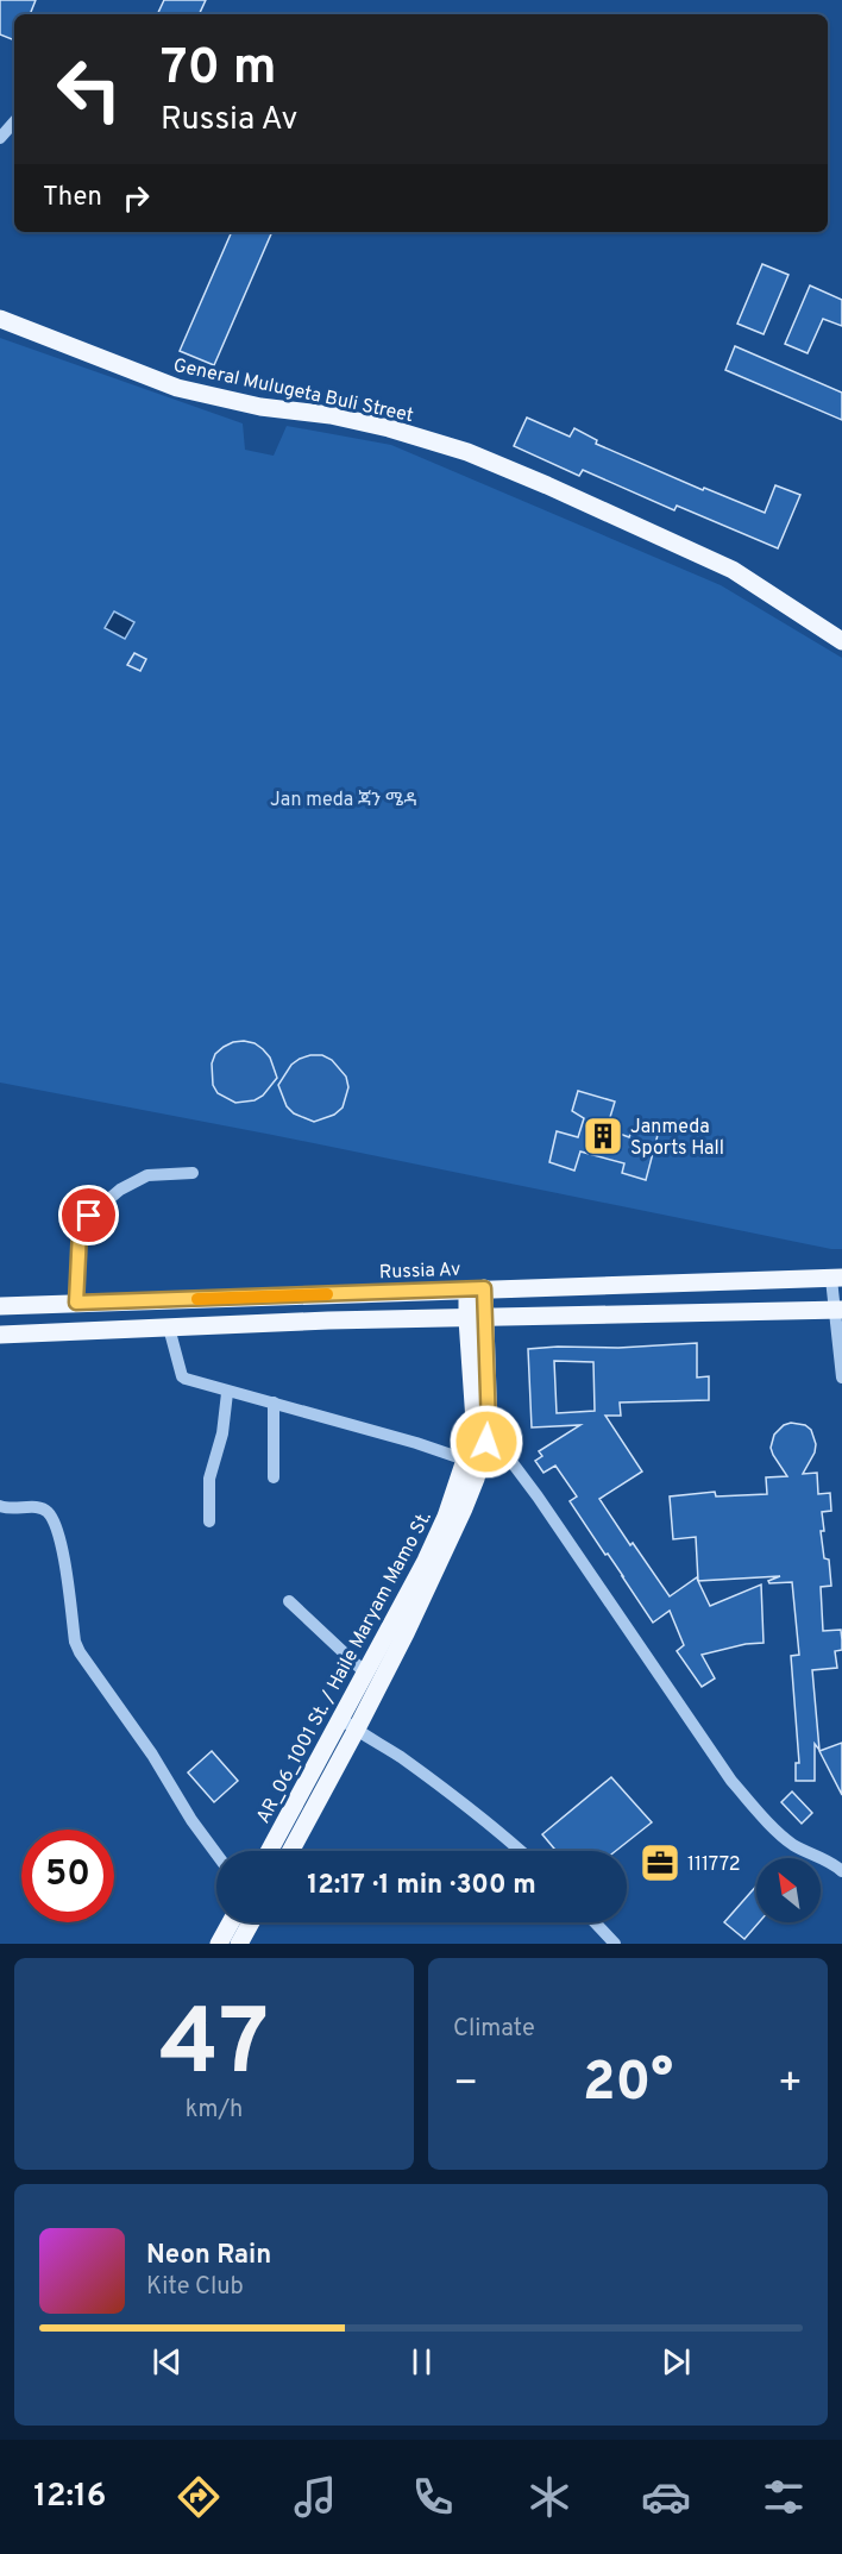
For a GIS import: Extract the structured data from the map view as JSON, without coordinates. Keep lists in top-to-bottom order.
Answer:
{
  "streets": {
    "main road": ["General Mulugeta Buli Street", "Russia Av", "AR_06_1001 St. / Haile Maryam Mamo St."]
  },
  "crossings": [
    ["Russia Av", "AR_06_1001 St. / Haile Maryam Mamo St."]
  ],
  "parks": ["Jan meda ጃን ሜዳ"],
  "places": {
    "building": ["Janmeda Sports Hall"],
    "office": ["111772"]
  },
  "north": "top left",
  "page": {
    "turn": ["70 m", "Russia Av"],
    "then": "Then",
    "limit": "50",
    "trip": "12:17 · 1 min · 300 m",
    "tile": [
      ["47", "km/h"],
      "Climate"
    ],
    "heat": ["−", "20°", "+"],
    "song": ["Neon Rain", "Kite Club"],
    "tabs": "12:16"
  }
}
